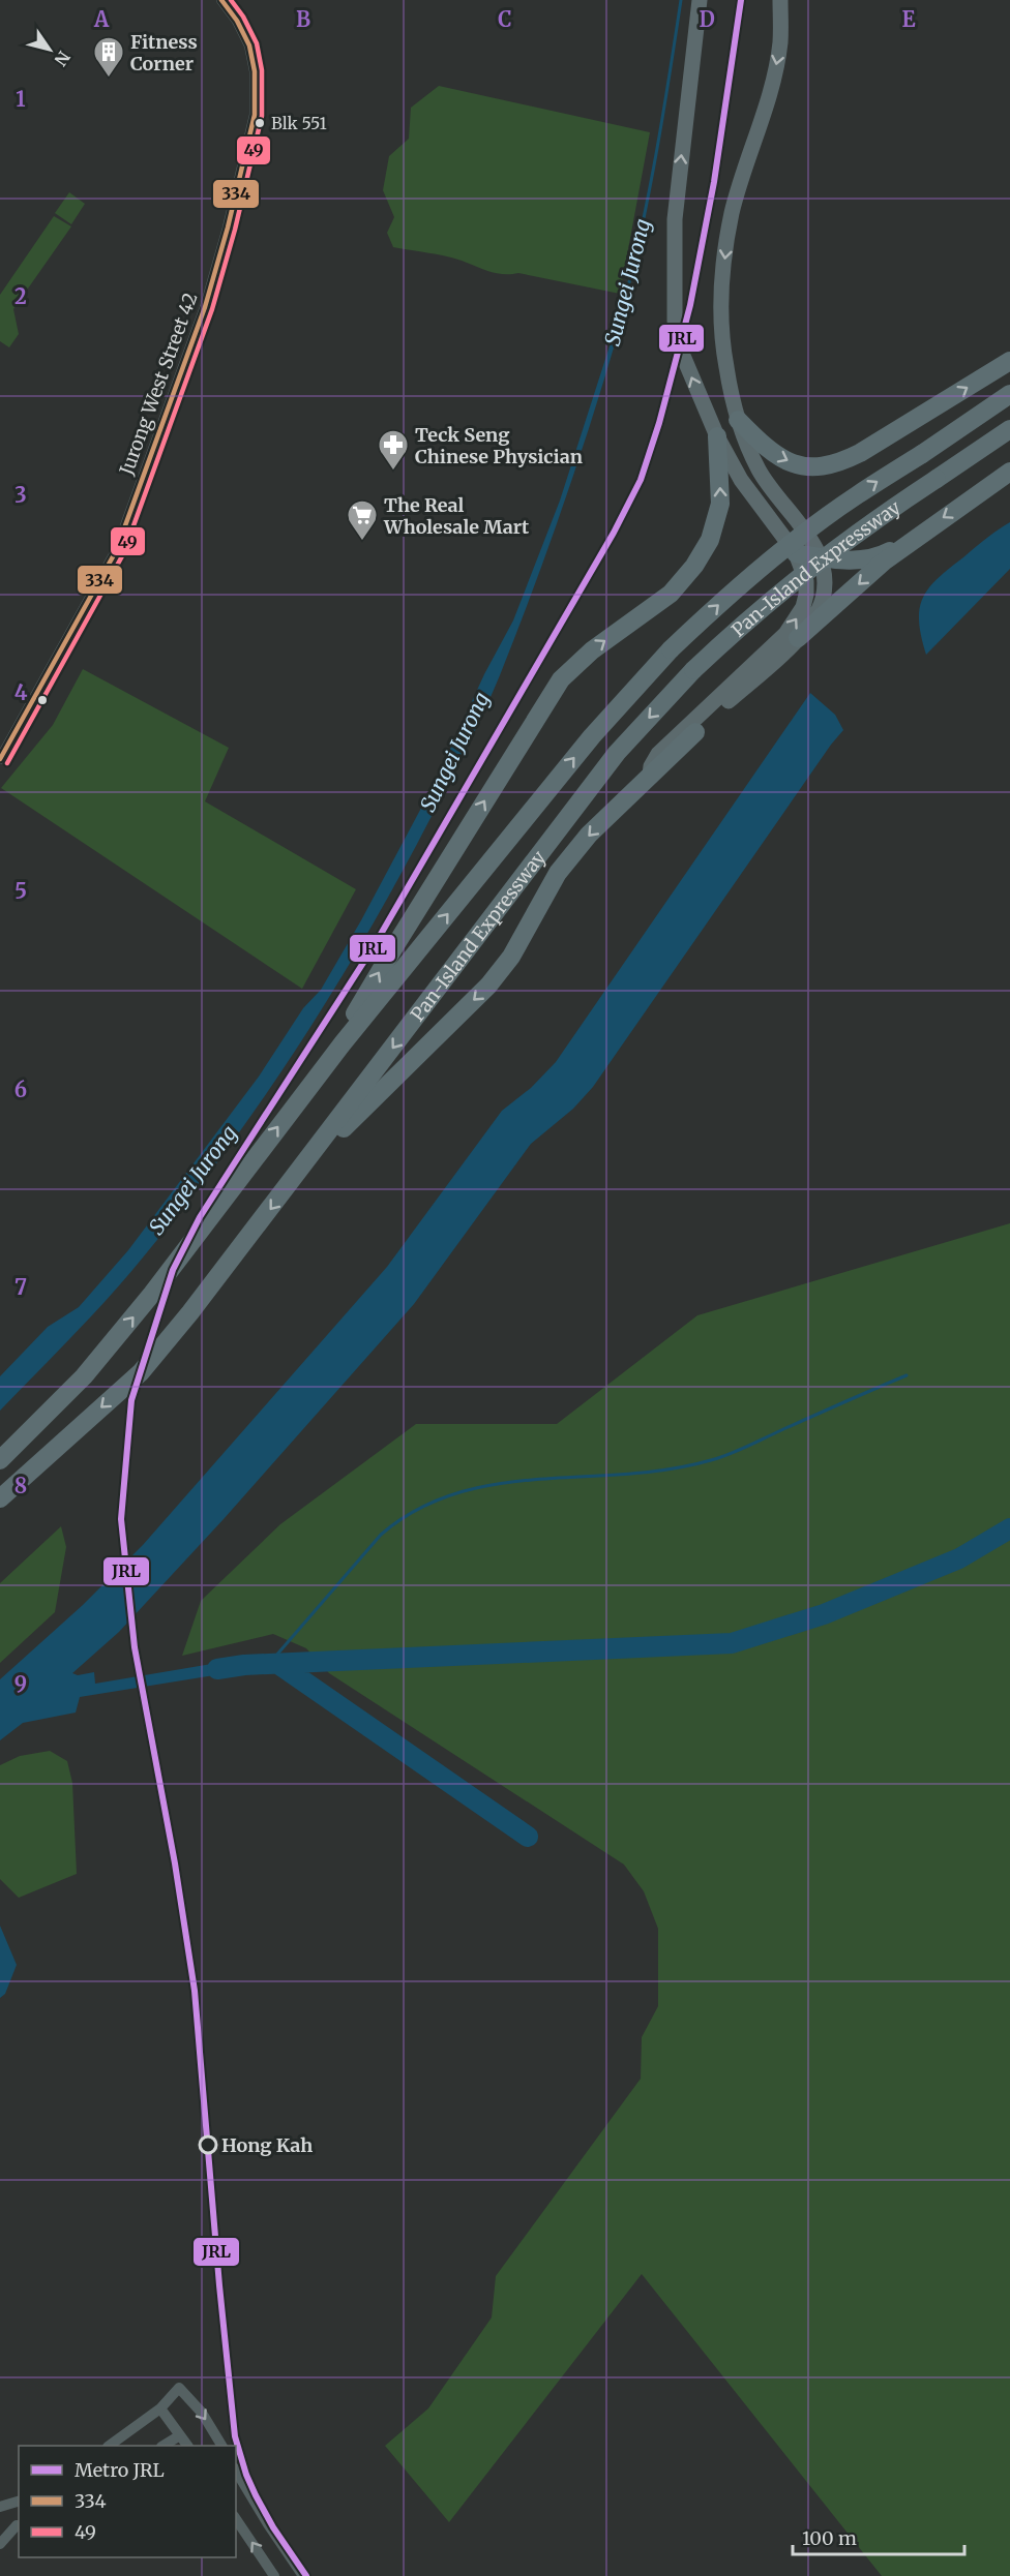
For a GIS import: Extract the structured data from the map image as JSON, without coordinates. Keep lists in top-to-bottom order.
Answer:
{
  "streets": {
    "highway": ["Pan-Island Expressway"],
    "street": ["Jurong West Street 42"]
  },
  "water": ["Sungei Jurong"],
  "places": {
    "building": ["Fitness Corner"],
    "other": ["Blk 551", "Hong Kah"],
    "pharmacy": ["Teck Seng Chinese Physician"],
    "supermarket": ["The Real Wholesale Mart"]
  },
  "lines": ["metro line JRL", "transit line 334", "transit line 49"],
  "legend": ["Metro JRL", "334", "49"],
  "scale_bar": "100 m",
  "north": "bottom right",
  "grid": {
    "columns": [
      "A",
      "B",
      "C",
      "D",
      "E"
    ],
    "rows": [
      "1",
      "2",
      "3",
      "4",
      "5",
      "6",
      "7",
      "8",
      "9"
    ]
  }
}
